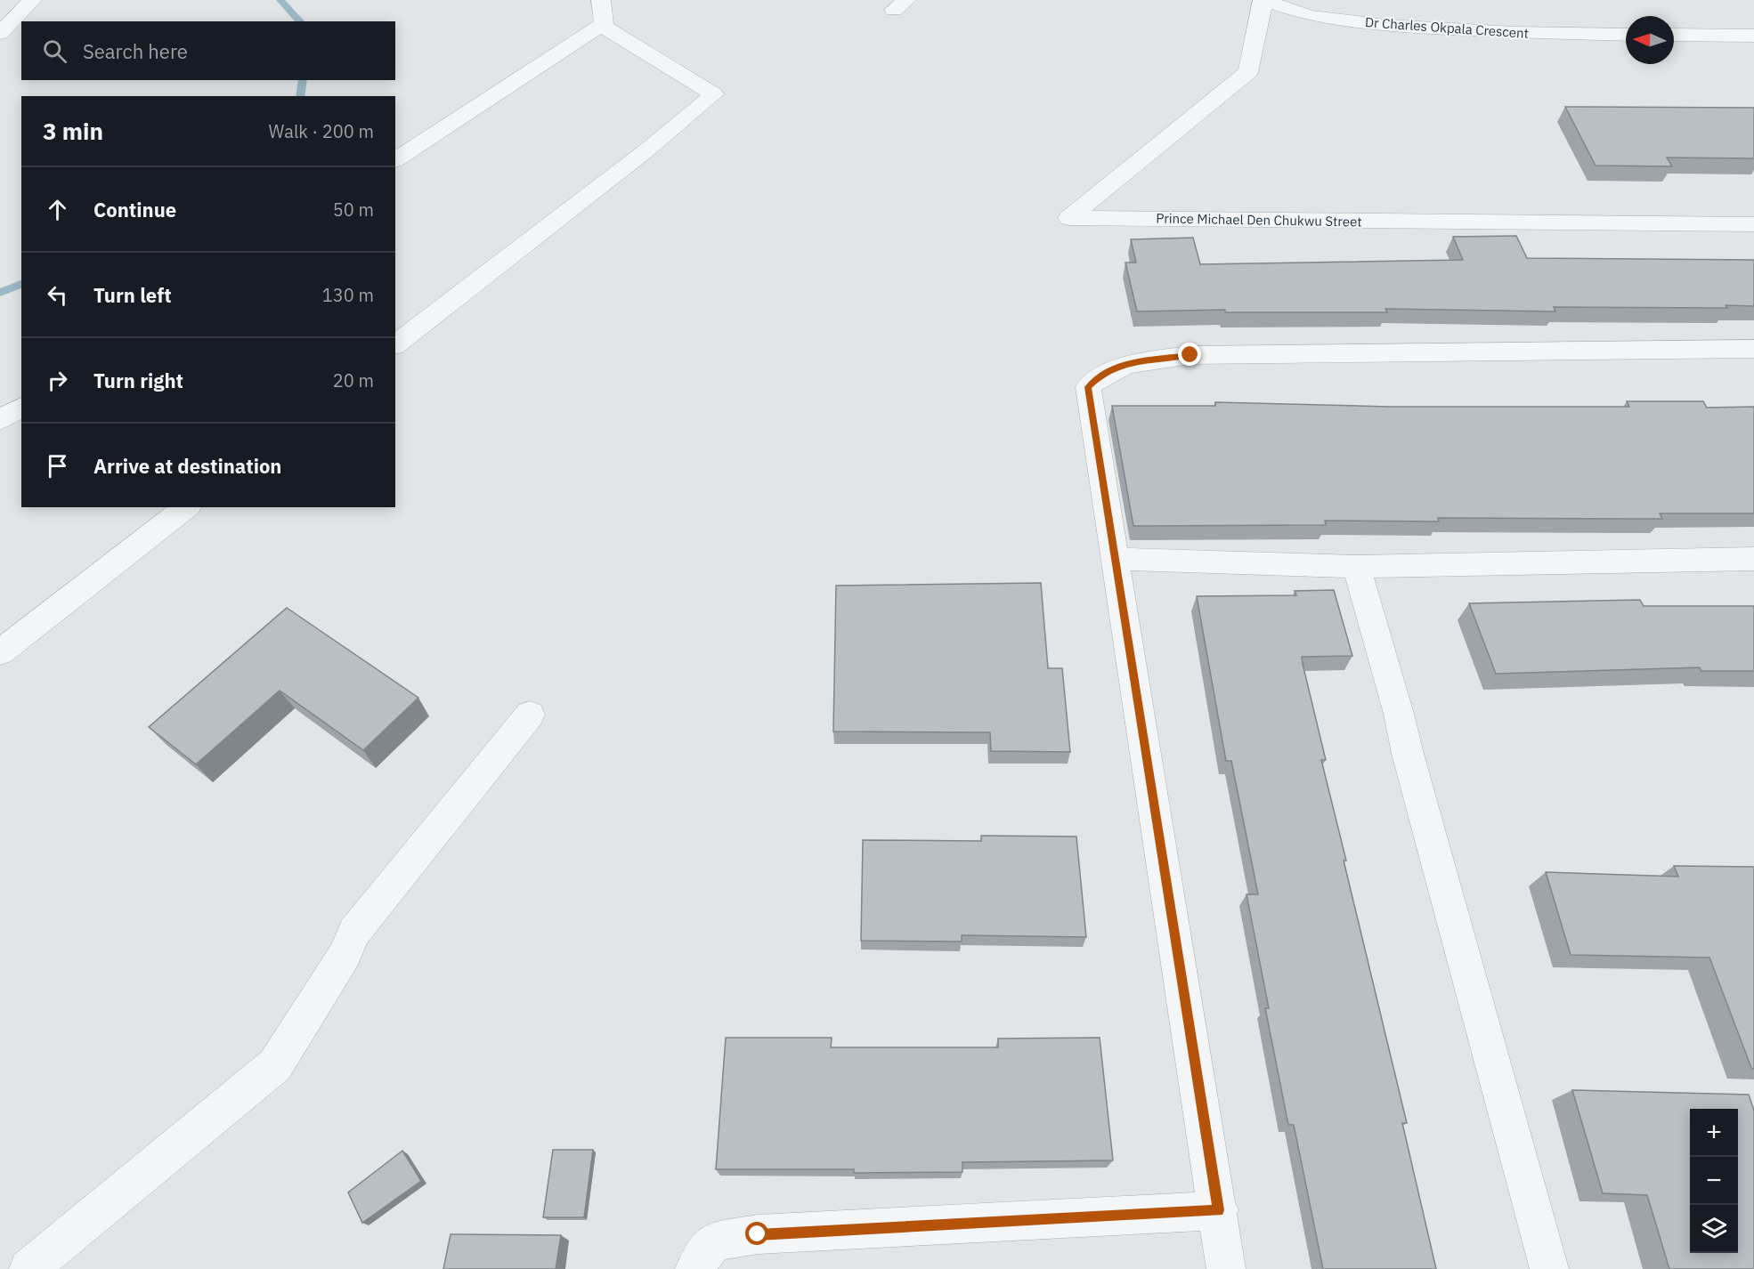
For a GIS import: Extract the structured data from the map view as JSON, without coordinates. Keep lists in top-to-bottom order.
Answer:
{
  "streets": {
    "street": ["Dr Charles Okpala Crescent", "Prince Michael Den Chukwu Street"]
  },
  "crossings": [
    ["Dr Charles Okpala Crescent", "Prince Michael Den Chukwu Street"]
  ],
  "north": "left",
  "page": {
    "search": "Search here",
    "heading": ["3 min", "Walk · 200 m"],
    "list": [
      ["Continue", "50 m"],
      ["Turn left", "130 m"],
      ["Turn right", "20 m"],
      "Arrive at destination"
    ],
    "map_buttons": ["+", "−"]
  }
}
